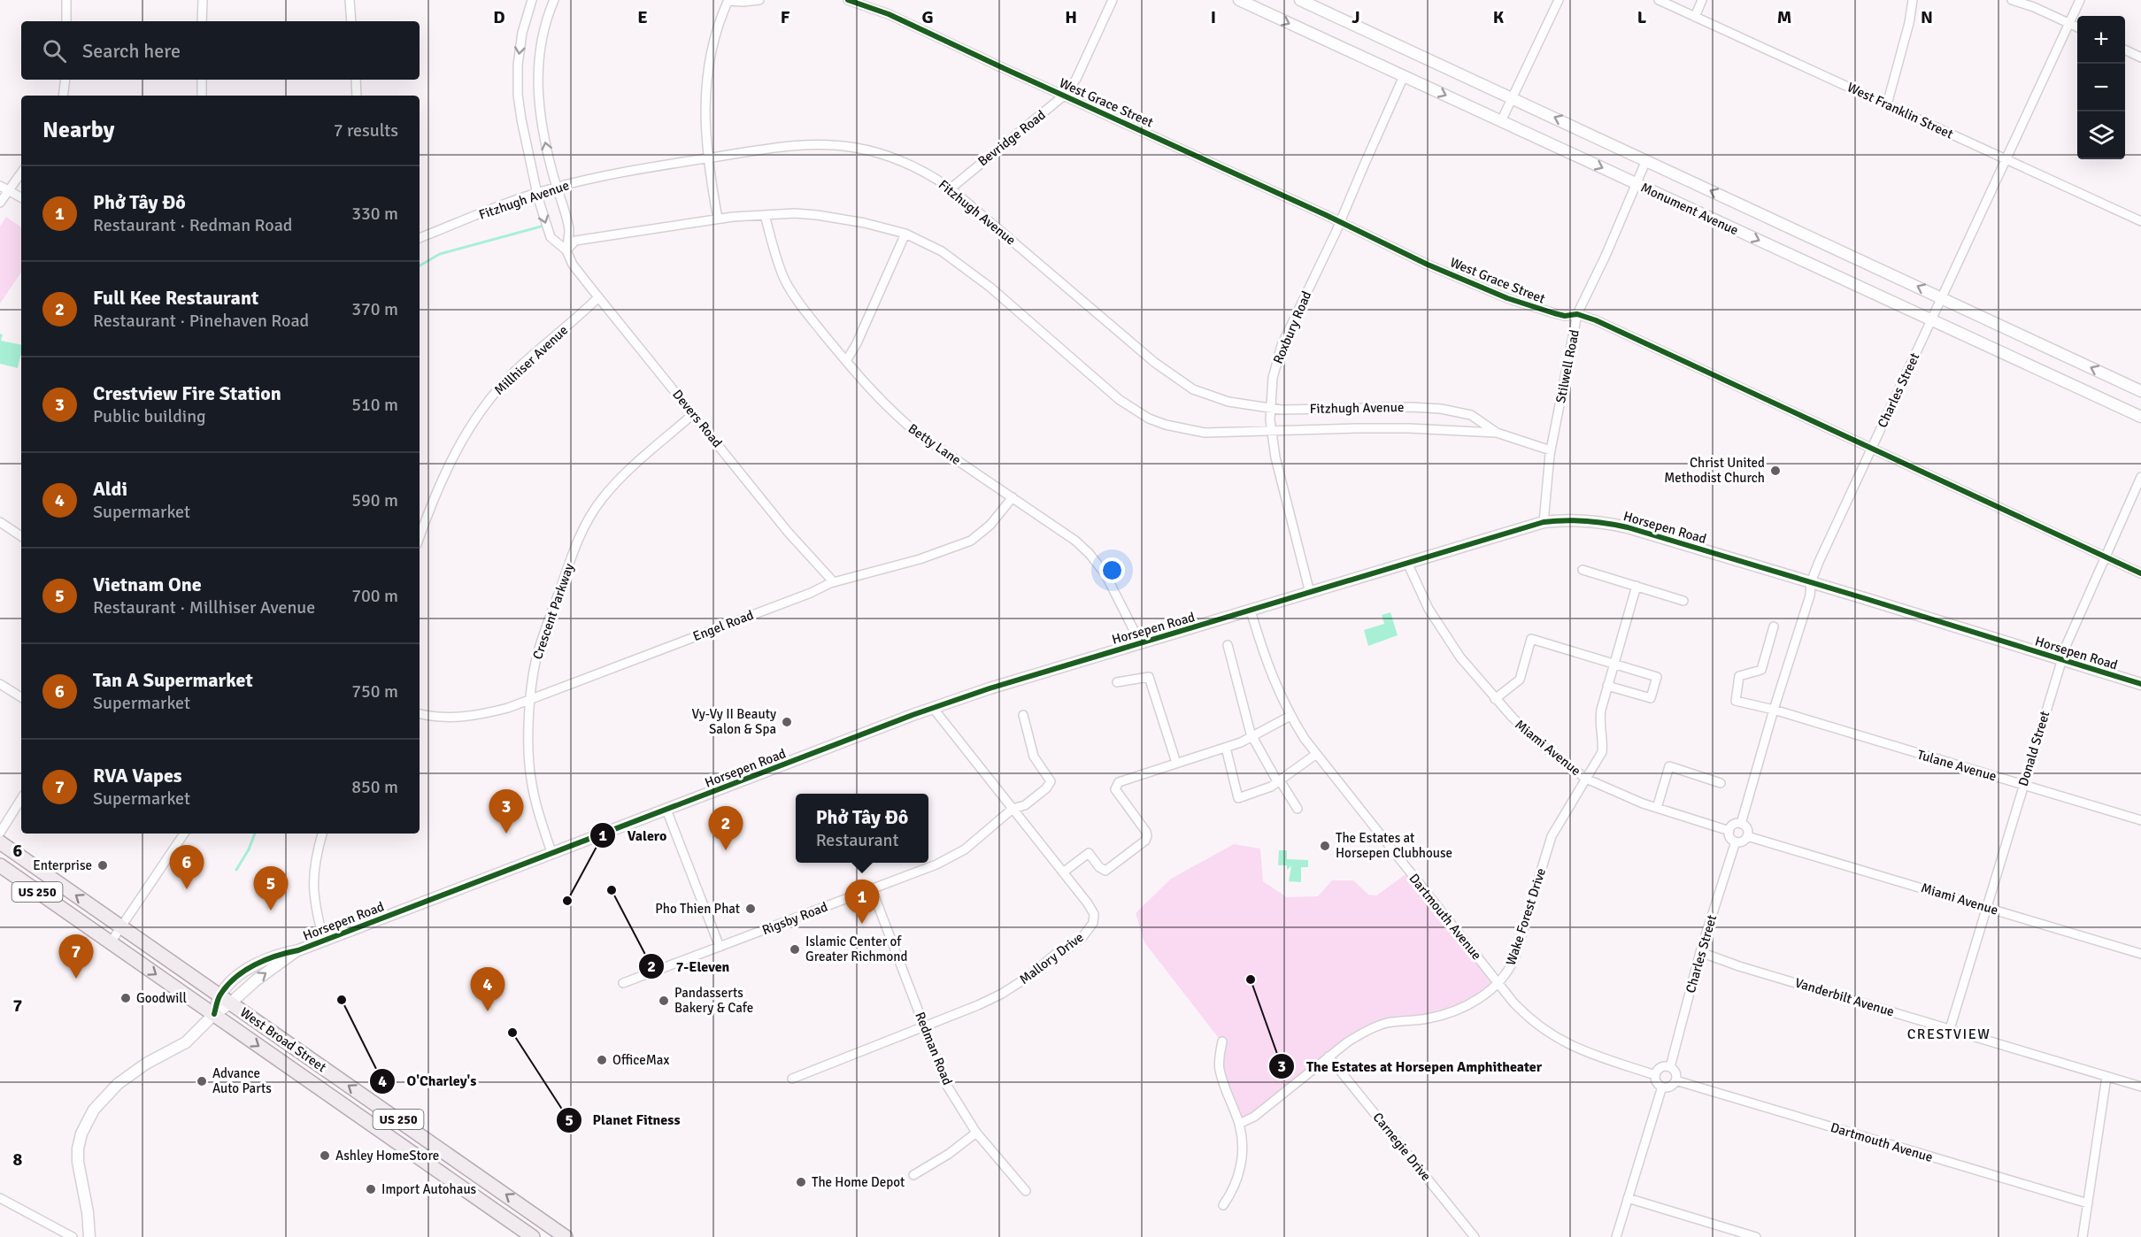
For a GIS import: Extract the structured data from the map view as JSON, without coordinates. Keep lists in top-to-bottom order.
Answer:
{
  "streets": {
    "main road": ["US 250", "West Broad Street"],
    "street": [
      "West Grace Street",
      "West Franklin Street",
      "Bevridge Road",
      "Fitzhugh Avenue",
      "Monument Avenue",
      "Roxbury Road",
      "Millhiser Avenue",
      "Stilwell Road",
      "Charles Street",
      "Devers Road",
      "Betty Lane",
      "Horsepen Road",
      "Crescent Parkway",
      "Engel Road",
      "Miami Avenue",
      "Donald Street",
      "Tulane Avenue",
      "Dartmouth Avenue",
      "Wake Forest Drive",
      "Rigsby Road",
      "Mallory Drive",
      "Vanderbilt Avenue",
      "Redman Road",
      "Carnegie Drive"
    ]
  },
  "crossings": [
    ["West Grace Street", "Bevridge Road"],
    ["West Grace Street", "Roxbury Road"],
    ["West Grace Street", "Stilwell Road"],
    ["West Grace Street", "Charles Street"],
    ["West Grace Street", "Donald Street"],
    ["West Franklin Street", "Charles Street"],
    ["Bevridge Road", "Fitzhugh Avenue"],
    ["Fitzhugh Avenue", "Roxbury Road"],
    ["Fitzhugh Avenue", "Stilwell Road"],
    ["Fitzhugh Avenue", "Devers Road"],
    ["Fitzhugh Avenue", "Betty Lane"],
    ["Monument Avenue", "Roxbury Road"],
    ["Monument Avenue", "Stilwell Road"],
    ["Monument Avenue", "Charles Street"],
    ["Roxbury Road", "Horsepen Road"],
    ["Millhiser Avenue", "Devers Road"],
    ["Stilwell Road", "Horsepen Road"],
    ["Charles Street", "Horsepen Road"],
    ["Charles Street", "Miami Avenue"],
    ["Charles Street", "Tulane Avenue"],
    ["Charles Street", "Dartmouth Avenue"],
    ["Charles Street", "Vanderbilt Avenue"],
    ["Devers Road", "Crescent Parkway"],
    ["Devers Road", "Engel Road"],
    ["Betty Lane", "Horsepen Road"],
    ["Betty Lane", "Engel Road"],
    ["Horsepen Road", "Crescent Parkway"],
    ["Horsepen Road", "Miami Avenue"],
    ["Horsepen Road", "Donald Street"],
    ["Horsepen Road", "Dartmouth Avenue"],
    ["Horsepen Road", "West Broad Street"],
    ["Crescent Parkway", "Engel Road"],
    ["Miami Avenue", "Donald Street"],
    ["Miami Avenue", "Wake Forest Drive"],
    ["Donald Street", "Tulane Avenue"],
    ["Donald Street", "Vanderbilt Avenue"],
    ["Dartmouth Avenue", "Wake Forest Drive"],
    ["Wake Forest Drive", "Carnegie Drive"],
    ["Rigsby Road", "Redman Road"],
    ["Mallory Drive", "Redman Road"]
  ],
  "districts": ["CRESTVIEW"],
  "places": [
    "Christ United Methodist Church",
    "Vy-Vy II Beauty Salon & Spa",
    "The Estates at Horsepen Clubhouse",
    "Enterprise",
    "7-Eleven",
    "Valero",
    "Pho Thien Phat",
    "Islamic Center of Greater Richmond",
    "The Estates at Horsepen Amphitheater",
    "Goodwill",
    "O'Charley's",
    "Pandasserts Bakery & Cafe",
    "Planet Fitness",
    "OfficeMax",
    "Advance Auto Parts",
    "Ashley HomeStore",
    "The Home Depot",
    "Import Autohaus"
  ],
  "page": {
    "map_buttons": ["+", "−"],
    "search": "Search here",
    "heading": ["Nearby", "7 results"],
    "list": [
      {
        "mark": "1",
        "name": "Phở Tây Đô",
        "note": "Restaurant · Redman Road",
        "value": "330 m"
      },
      {
        "mark": "2",
        "name": "Full Kee Restaurant",
        "note": "Restaurant · Pinehaven Road",
        "value": "370 m"
      },
      {
        "mark": "3",
        "name": "Crestview Fire Station",
        "note": "Public building",
        "value": "510 m"
      },
      {
        "mark": "4",
        "name": "Aldi",
        "note": "Supermarket",
        "value": "590 m"
      },
      {
        "mark": "5",
        "name": "Vietnam One",
        "note": "Restaurant · Millhiser Avenue",
        "value": "700 m"
      },
      {
        "mark": "6",
        "name": "Tan A Supermarket",
        "note": "Supermarket",
        "value": "750 m"
      },
      {
        "mark": "7",
        "name": "RVA Vapes",
        "note": "Supermarket",
        "value": "850 m"
      }
    ],
    "pins": [
      "3",
      "2",
      "6",
      "5",
      "1",
      "7",
      "4"
    ],
    "popup": ["Phở Tây Đô", "Restaurant"]
  },
  "grid": {
    "columns": [
      "D",
      "E",
      "F",
      "G",
      "H",
      "I",
      "J",
      "K",
      "L",
      "M",
      "N"
    ],
    "rows": ["6", "7", "8"]
  }
}
